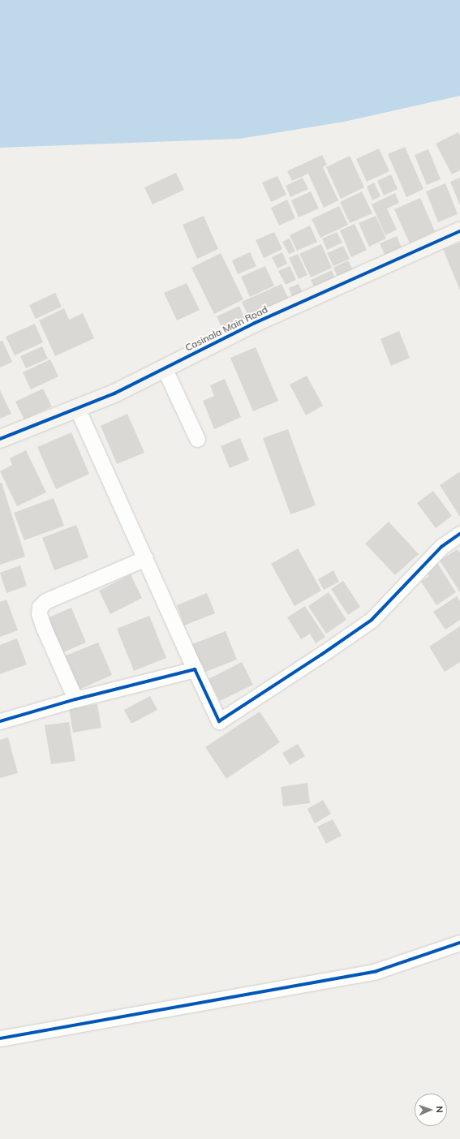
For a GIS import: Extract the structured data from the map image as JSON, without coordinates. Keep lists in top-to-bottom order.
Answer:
{
  "streets": {
    "street": ["Casinala Main Road"]
  },
  "north": "right"
}
